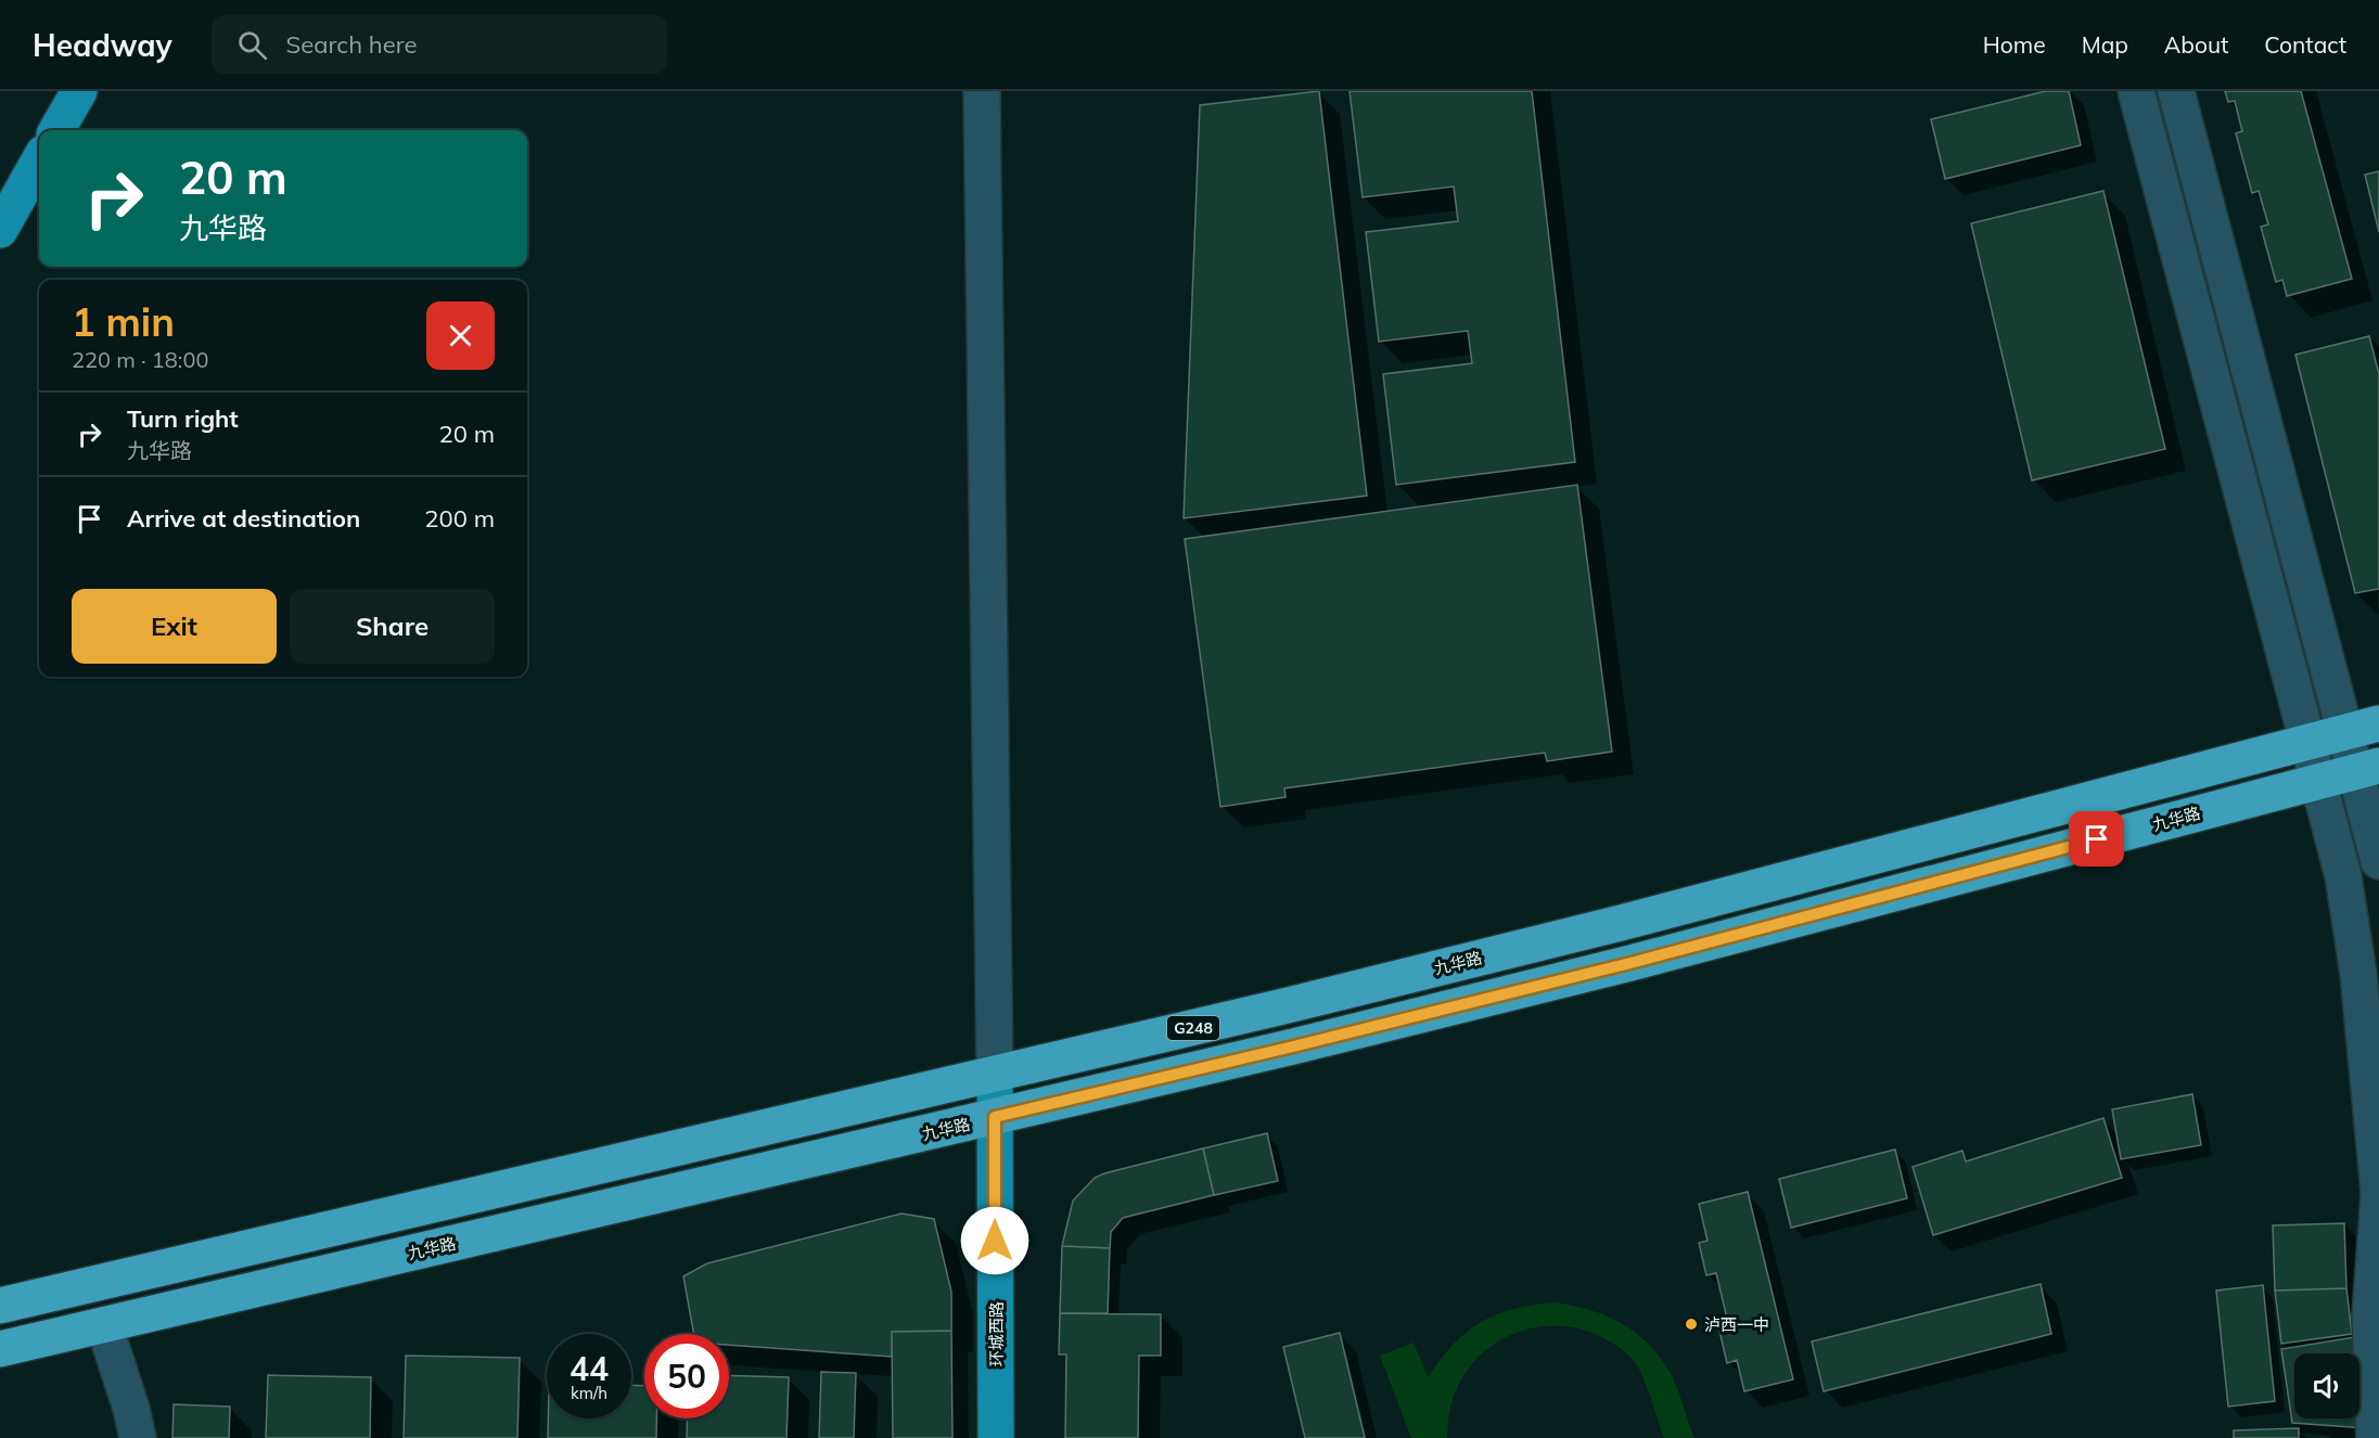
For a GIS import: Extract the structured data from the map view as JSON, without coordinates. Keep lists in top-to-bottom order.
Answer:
{
  "streets": {
    "highway": ["九华路", "G248"],
    "main road": ["环城西路"]
  },
  "crossings": [
    ["九华路", "环城西路"]
  ],
  "places": ["泸西一中"],
  "page": {
    "header": "Headway",
    "search": "Search here",
    "nav": [
      "Home",
      "Map",
      "About",
      "Contact"
    ],
    "turn": ["20 m", "九华路"],
    "heading": ["1 min", "220 m · 18:00"],
    "list": [
      {
        "name": "Turn right",
        "note": "九华路",
        "value": "20 m"
      },
      {
        "name": "Arrive at destination",
        "value": "200 m"
      }
    ],
    "buttons": ["Exit", "Share"],
    "speed": "44 km/h",
    "limit": "50"
  }
}
